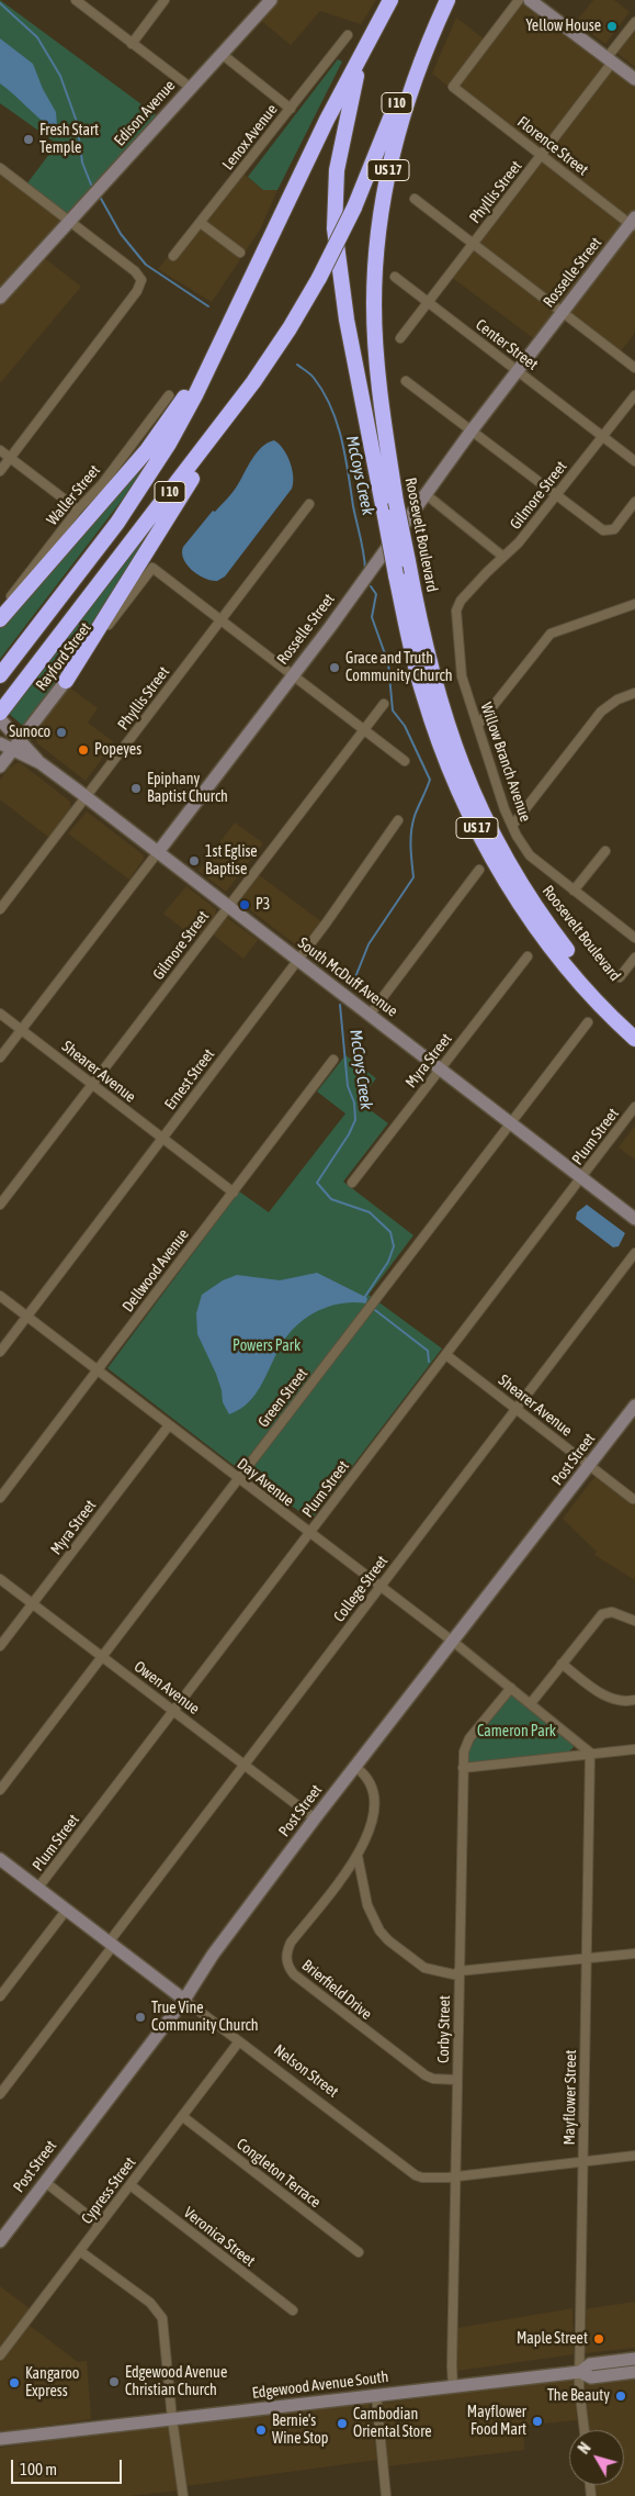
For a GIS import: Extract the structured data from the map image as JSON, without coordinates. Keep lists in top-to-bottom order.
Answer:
{
  "streets": {
    "highway": ["I 10", "US 17", "Roosevelt Boulevard"],
    "main road": [
      "Edison Avenue",
      "Rosselle Street",
      "Rayford Street",
      "South McDuff Avenue",
      "Post Street",
      "Nelson Street",
      "Edgewood Avenue South"
    ],
    "street": [
      "Lenox Avenue",
      "Florence Street",
      "Phyllis Street",
      "Center Street",
      "Waller Street",
      "Gilmore Street",
      "Willow Branch Avenue",
      "Myra Street",
      "Shearer Avenue",
      "Ernest Street",
      "Plum Street",
      "Dellwood Avenue",
      "Green Street",
      "Day Avenue",
      "College Street",
      "Owen Avenue",
      "Brierfield Drive",
      "Corby Street",
      "Mayflower Street",
      "Congleton Terrace",
      "Cypress Street",
      "Veronica Street"
    ]
  },
  "crossings": [
    ["I 10", "Roosevelt Boulevard"],
    ["Florence Street", "Phyllis Street"],
    ["Florence Street", "Rosselle Street"],
    ["Phyllis Street", "Center Street"],
    ["Phyllis Street", "Rayford Street"],
    ["Phyllis Street", "South McDuff Avenue"],
    ["Rosselle Street", "Center Street"],
    ["Rosselle Street", "South McDuff Avenue"],
    ["Rosselle Street", "Shearer Avenue"],
    ["Center Street", "Gilmore Street"],
    ["Gilmore Street", "Willow Branch Avenue"],
    ["Gilmore Street", "South McDuff Avenue"],
    ["Gilmore Street", "Shearer Avenue"],
    ["Rayford Street", "South McDuff Avenue"],
    ["South McDuff Avenue", "Myra Street"],
    ["South McDuff Avenue", "Ernest Street"],
    ["South McDuff Avenue", "Plum Street"],
    ["South McDuff Avenue", "Green Street"],
    ["Myra Street", "Day Avenue"],
    ["Myra Street", "Owen Avenue"],
    ["Shearer Avenue", "Ernest Street"],
    ["Shearer Avenue", "Plum Street"],
    ["Shearer Avenue", "Dellwood Avenue"],
    ["Shearer Avenue", "Post Street"],
    ["Shearer Avenue", "College Street"],
    ["Ernest Street", "Day Avenue"],
    ["Plum Street", "Day Avenue"],
    ["Plum Street", "Owen Avenue"],
    ["Plum Street", "Nelson Street"],
    ["Dellwood Avenue", "Day Avenue"],
    ["Green Street", "Day Avenue"],
    ["Green Street", "Owen Avenue"],
    ["Post Street", "Day Avenue"],
    ["Post Street", "Owen Avenue"],
    ["Post Street", "Brierfield Drive"],
    ["Post Street", "Nelson Street"],
    ["Day Avenue", "College Street"],
    ["Day Avenue", "Corby Street"],
    ["Day Avenue", "Mayflower Street"],
    ["College Street", "Owen Avenue"],
    ["College Street", "Nelson Street"],
    ["Brierfield Drive", "Corby Street"],
    ["Corby Street", "Nelson Street"],
    ["Corby Street", "Edgewood Avenue South"],
    ["Nelson Street", "Mayflower Street"],
    ["Nelson Street", "Cypress Street"],
    ["Mayflower Street", "Edgewood Avenue South"],
    ["Congleton Terrace", "Cypress Street"],
    ["Cypress Street", "Veronica Street"]
  ],
  "water": ["McCoys Creek"],
  "parks": ["Powers Park", "Cameron Park"],
  "places": [
    "Yellow House",
    "Fresh Start Temple",
    "Grace and Truth Community Church",
    "Sunoco",
    "Popeyes",
    "Epiphany Baptist Church",
    "1st Eglise Baptise",
    "P3",
    "True Vine Community Church",
    "Maple Street",
    "Edgewood Avenue Christian Church",
    "Kangaroo Express",
    "The Beauty",
    "Mayflower Food Mart",
    "Cambodian Oriental Store",
    "Bernie's Wine Stop"
  ],
  "scale_bar": "100 m",
  "north": "top left"
}
